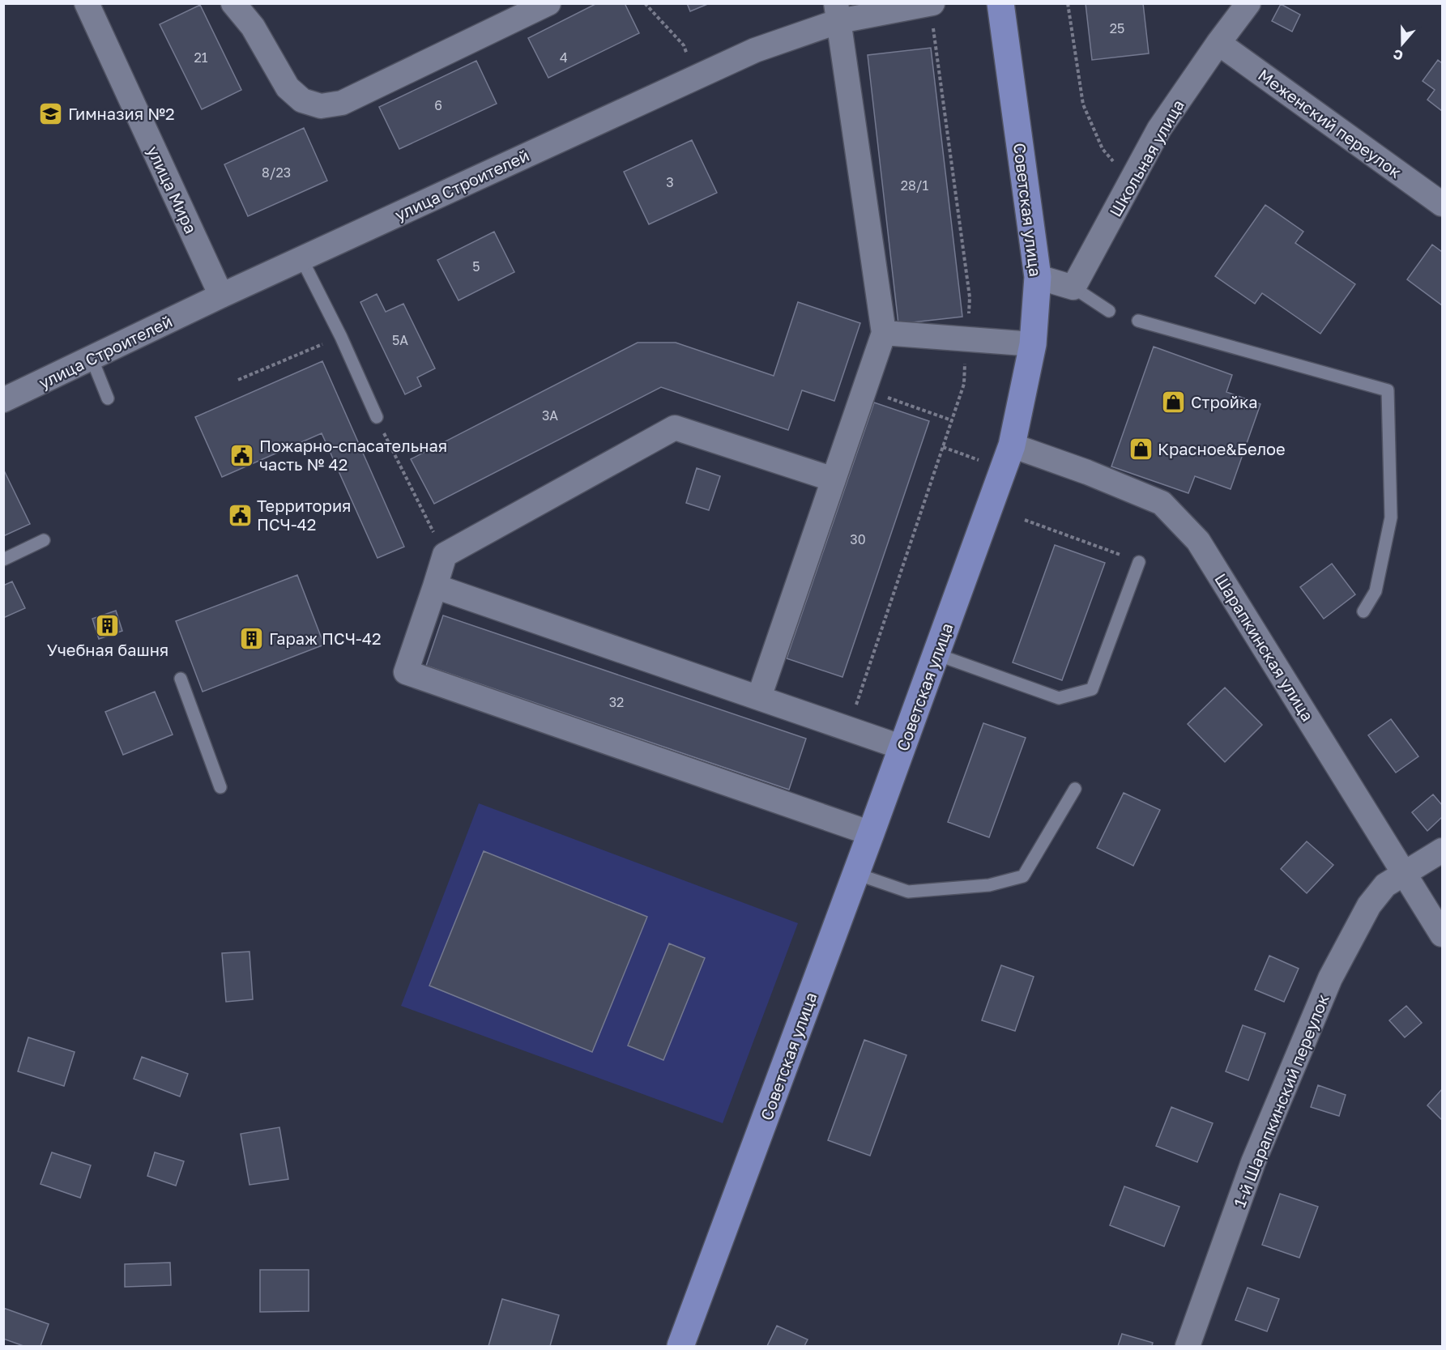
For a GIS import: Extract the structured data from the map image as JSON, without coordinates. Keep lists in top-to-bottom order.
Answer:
{
  "streets": {
    "main road": ["Советская улица"],
    "street": [
      "Меженский переулок",
      "Школьная улица",
      "улица Строителей",
      "улица Мира",
      "Шарапкинская улица",
      "1-й Шарапкинский переулок"
    ]
  },
  "crossings": [
    ["Меженский переулок", "Школьная улица"],
    ["улица Строителей", "улица Мира"],
    ["Советская улица", "Шарапкинская улица"],
    ["Шарапкинская улица", "1-й Шарапкинский переулок"]
  ],
  "places": {
    "school or university": ["Гимназия №2"],
    "shop": ["Стройка", "Красное&Белое"],
    "public building": ["Пожарно-спасательная часть № 42", "Территория ПСЧ-42"],
    "building": ["Учебная башня", "Гараж ПСЧ-42"]
  },
  "house_numbers": [
    "25",
    "21",
    "4",
    "6",
    "8/23",
    "3",
    "28/1",
    "5",
    "5А",
    "3А",
    "30",
    "32"
  ],
  "north": "bottom"
}
